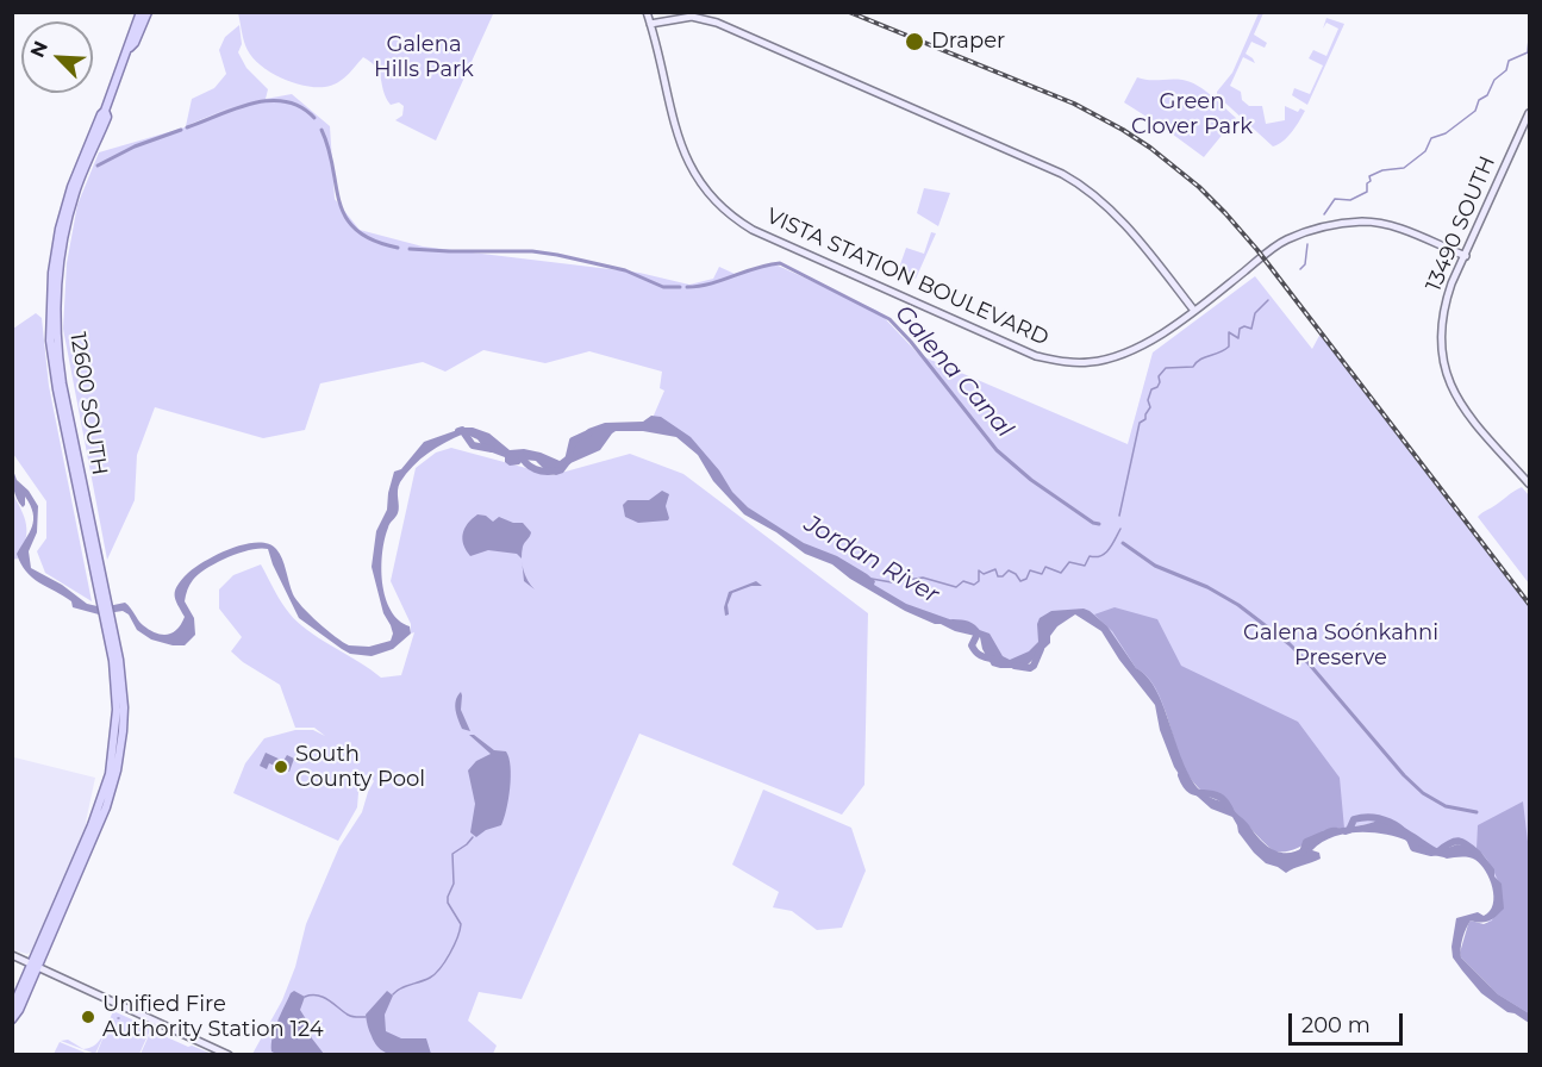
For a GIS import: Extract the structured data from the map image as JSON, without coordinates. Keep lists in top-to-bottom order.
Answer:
{
  "streets": {
    "main road": ["12600 SOUTH"],
    "street": ["13490 SOUTH", "VISTA STATION BOULEVARD"]
  },
  "crossings": [
    ["13490 SOUTH", "VISTA STATION BOULEVARD"]
  ],
  "water": ["Galena Canal", "Jordan River"],
  "parks": ["Galena Hills Park", "Green Clover Park", "Galena Soónkahni Preserve"],
  "places": ["Draper", "South County Pool", "Unified Fire Authority Station 124"],
  "scale_bar": "200 m",
  "north": "top left"
}
